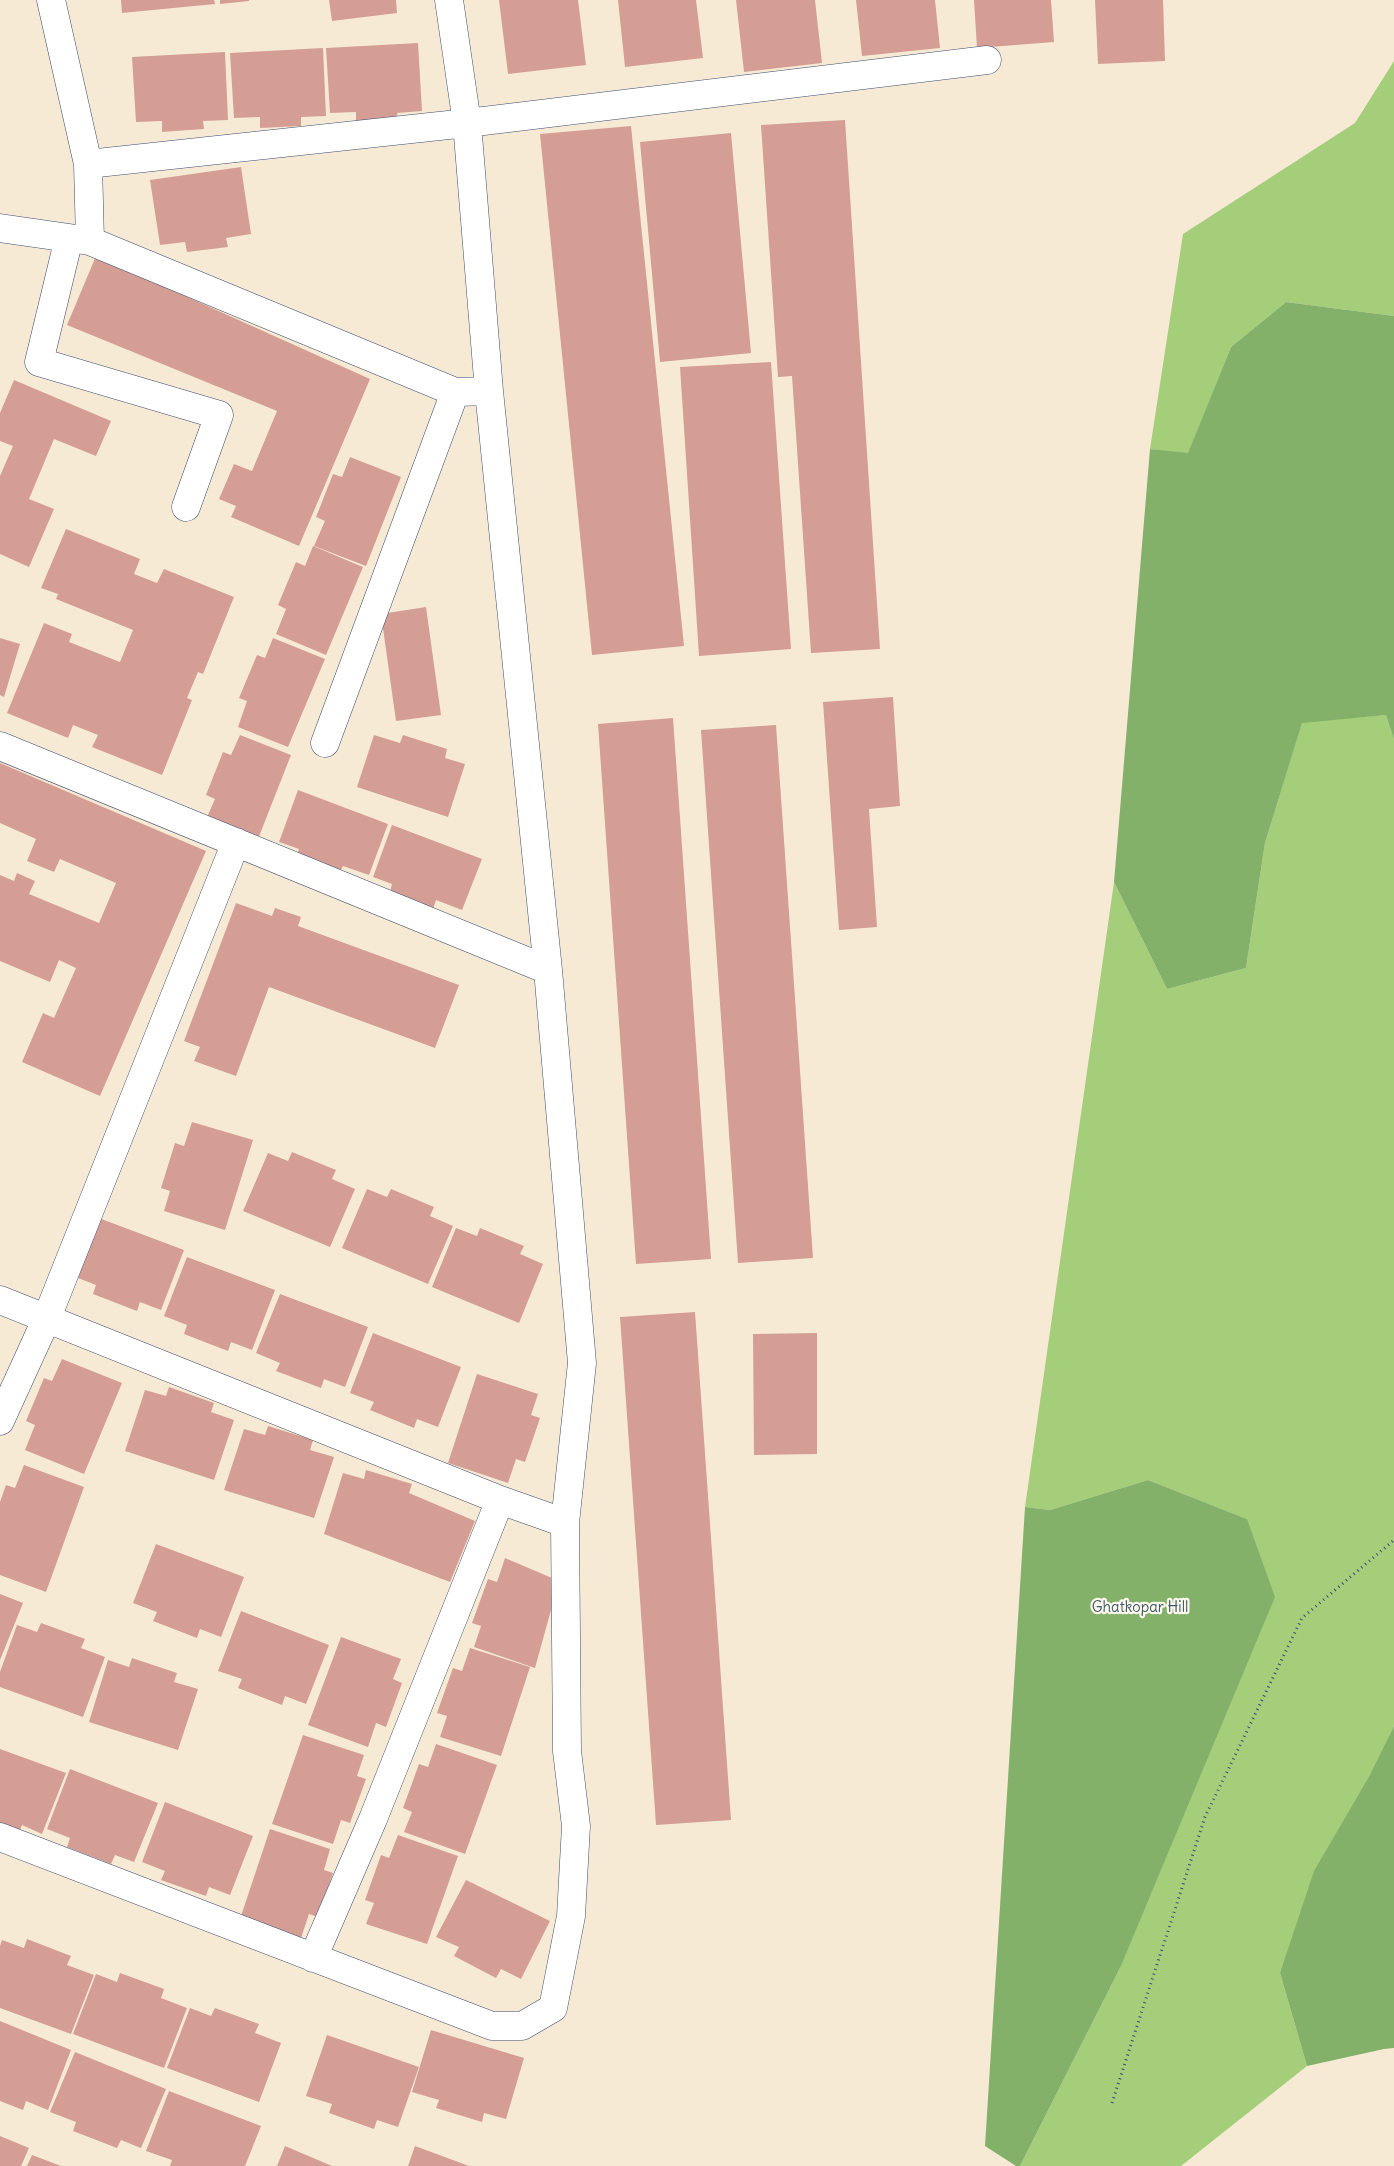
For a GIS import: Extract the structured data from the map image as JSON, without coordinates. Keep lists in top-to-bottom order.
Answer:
{
  "parks": ["Ghatkopar Hill"]
}
